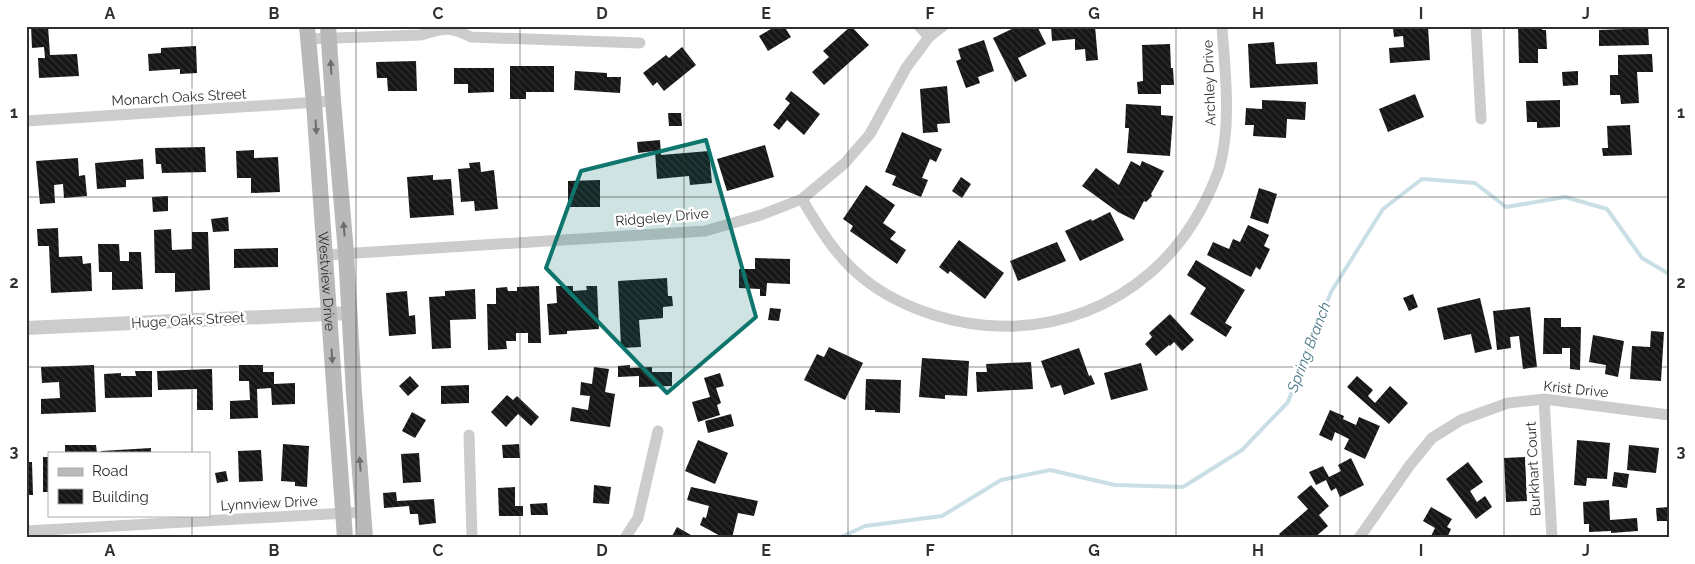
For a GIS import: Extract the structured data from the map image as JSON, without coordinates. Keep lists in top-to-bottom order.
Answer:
{
  "streets": {
    "main road": ["Westview Drive"],
    "street": [
      "Archley Drive",
      "Monarch Oaks Street",
      "Ridgeley Drive",
      "Huge Oaks Street",
      "Krist Drive",
      "Burkhart Court",
      "Lynnview Drive"
    ]
  },
  "crossings": [
    ["Archley Drive", "Ridgeley Drive"],
    ["Monarch Oaks Street", "Westview Drive"],
    ["Ridgeley Drive", "Westview Drive"],
    ["Westview Drive", "Huge Oaks Street"],
    ["Westview Drive", "Lynnview Drive"],
    ["Krist Drive", "Burkhart Court"]
  ],
  "water": ["Spring Branch"],
  "legend": ["Road", "Building"],
  "grid": {
    "columns": [
      "A",
      "B",
      "C",
      "D",
      "E",
      "F",
      "G",
      "H",
      "I",
      "J"
    ],
    "rows": ["1", "2", "3"]
  }
}
